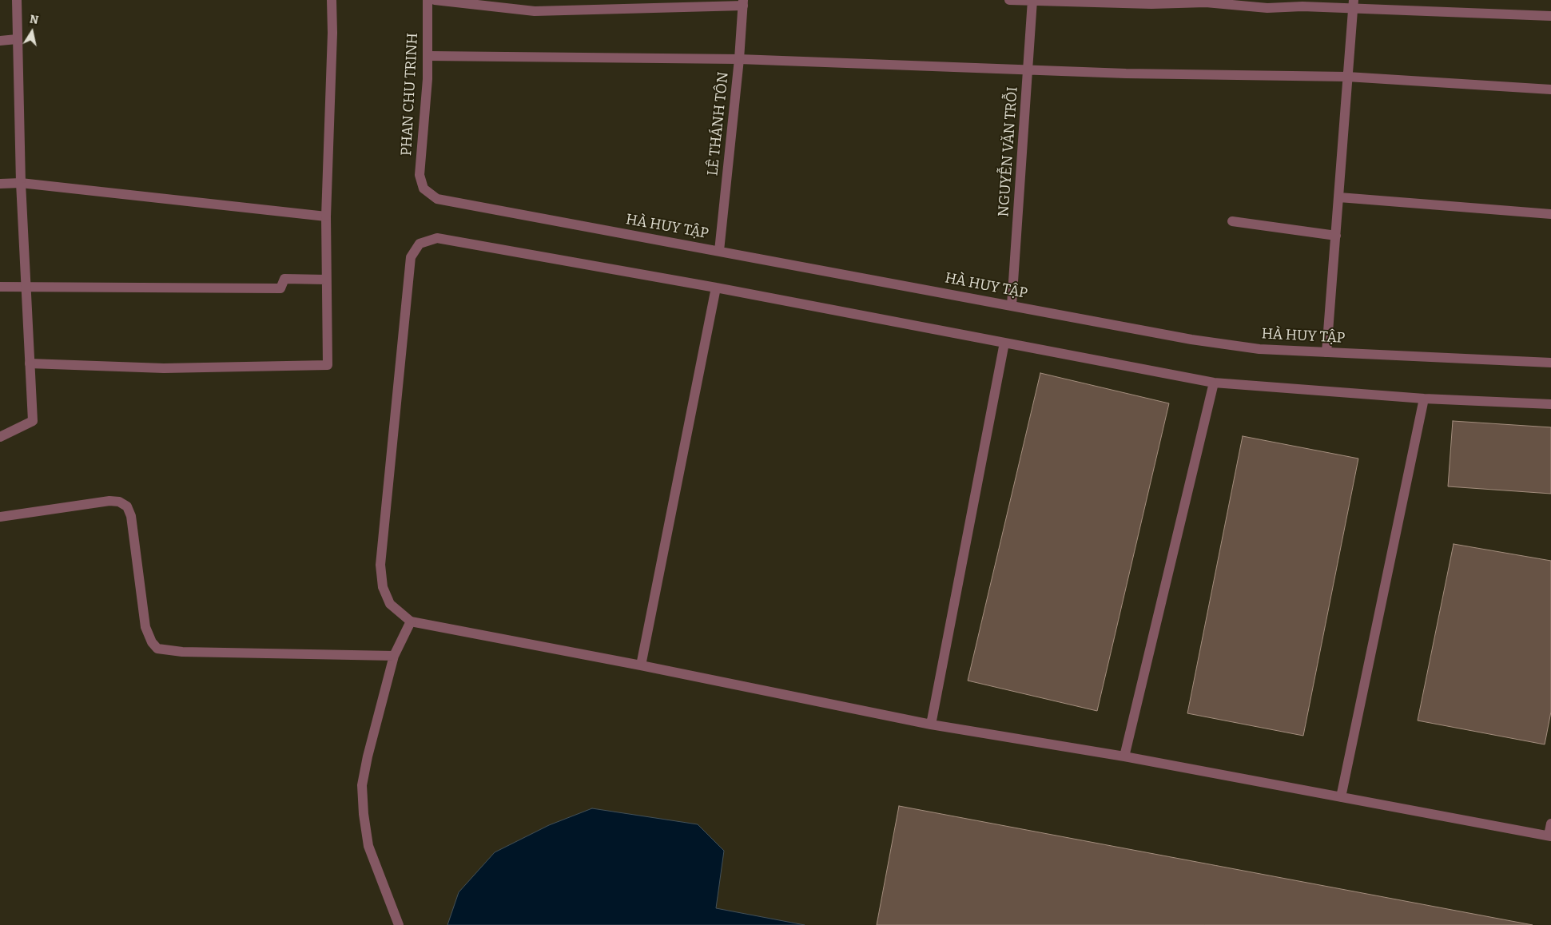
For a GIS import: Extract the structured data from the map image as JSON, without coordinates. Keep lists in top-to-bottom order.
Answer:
{
  "streets": {
    "street": [
      "PHAN CHU TRINH",
      "LÊ THÁNH TÔN",
      "NGUYỄN VĂN TRỖI",
      "HÀ HUY TẬP"
    ]
  },
  "crossings": [
    ["PHAN CHU TRINH", "HÀ HUY TẬP"],
    ["LÊ THÁNH TÔN", "HÀ HUY TẬP"],
    ["NGUYỄN VĂN TRỖI", "HÀ HUY TẬP"]
  ],
  "north": "top"
}
